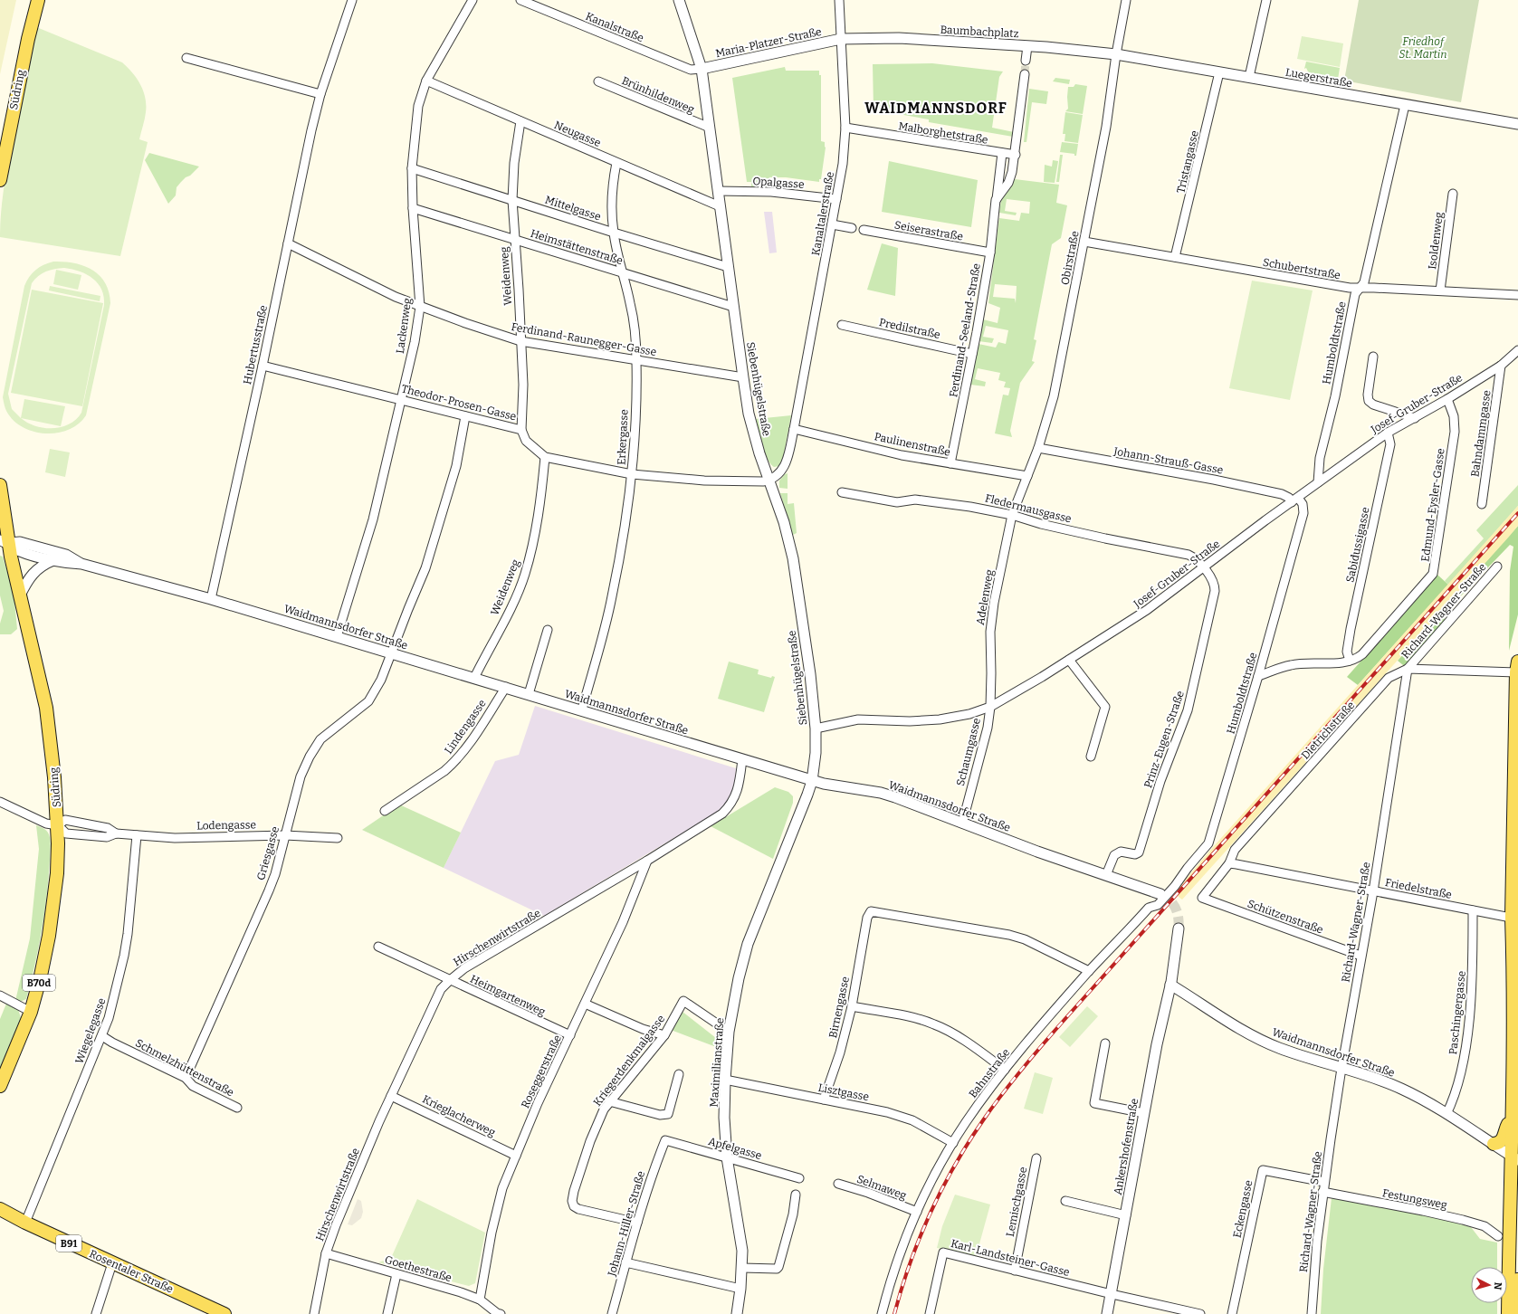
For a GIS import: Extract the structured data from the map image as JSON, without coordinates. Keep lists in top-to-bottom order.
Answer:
{
  "streets": {
    "main road": [
      "Südring",
      "B70d",
      "B91",
      "Rosentaler Straße"
    ],
    "street": [
      "Kanalstraße",
      "Baumbachplatz",
      "Maria-Platzer-Straße",
      "Luegerstraße",
      "Brünhildenweg",
      "Malborghetstraße",
      "Neugasse",
      "Tristangasse",
      "Opalgasse",
      "Mittelgasse",
      "Kanaltalerstraße",
      "Seiserastraße",
      "Isoldenweg",
      "Heimstättenstraße",
      "Obirstraße",
      "Schubertstraße",
      "Weidenweg",
      "Lackenweg",
      "Predilstraße",
      "Ferdinand-Seeland-Straße",
      "Ferdinand-Raunegger-Gasse",
      "Humboldtstraße",
      "Hubertusstraße",
      "Siebenhügelstraße",
      "Theodor-Prosen-Gasse",
      "Josef-Gruber-Straße",
      "Bahndammgasse",
      "Erkergasse",
      "Paulinenstraße",
      "Johann-Strauß-Gasse",
      "Edmund-Eysler-Gasse",
      "Fledermausgasse",
      "Sabidussigasse",
      "Adelenweg",
      "Richard-Wagner-Straße",
      "Waidmannsdorfer Straße",
      "Lindengasse",
      "Dietrichstraße",
      "Prinz-Eugen-Straße",
      "Schaumgasse",
      "Lodengasse",
      "Griesgasse",
      "Friedelstraße",
      "Schützenstraße",
      "Hirschenwirtstraße",
      "Heimgartenweg",
      "Birnengasse",
      "Paschingergasse",
      "Wiegelegasse",
      "Kriegerdenkmalgasse",
      "Maximilianstraße",
      "Schmelzhüttenstraße",
      "Roseggerstraße",
      "Bahnstraße",
      "Lisztgasse",
      "Krieglacherweg",
      "Ankershofenstraße",
      "Apfelgasse",
      "Selmaweg",
      "Festungsweg",
      "Lemischgasse",
      "Eckengasse",
      "Johann-Hiller-Straße",
      "Karl-Landsteiner-Gasse",
      "Goethestraße"
    ]
  },
  "crossings": [
    ["Kanalstraße", "Maria-Platzer-Straße"],
    ["Kanalstraße", "Siebenhügelstraße"],
    ["Baumbachplatz", "Maria-Platzer-Straße"],
    ["Baumbachplatz", "Luegerstraße"],
    ["Baumbachplatz", "Kanaltalerstraße"],
    ["Baumbachplatz", "Obirstraße"],
    ["Maria-Platzer-Straße", "Kanaltalerstraße"],
    ["Maria-Platzer-Straße", "Siebenhügelstraße"],
    ["Luegerstraße", "Tristangasse"],
    ["Luegerstraße", "Obirstraße"],
    ["Luegerstraße", "Humboldtstraße"],
    ["Südring", "Waidmannsdorfer Straße"],
    ["Südring", "Lodengasse"],
    ["Brünhildenweg", "Siebenhügelstraße"],
    ["Malborghetstraße", "Kanaltalerstraße"],
    ["Malborghetstraße", "Ferdinand-Seeland-Straße"],
    ["Neugasse", "Weidenweg"],
    ["Neugasse", "Lackenweg"],
    ["Neugasse", "Siebenhügelstraße"],
    ["Neugasse", "Erkergasse"],
    ["Tristangasse", "Schubertstraße"],
    ["Opalgasse", "Kanaltalerstraße"],
    ["Opalgasse", "Siebenhügelstraße"],
    ["Mittelgasse", "Weidenweg"],
    ["Mittelgasse", "Lackenweg"],
    ["Mittelgasse", "Siebenhügelstraße"],
    ["Mittelgasse", "Erkergasse"],
    ["Kanaltalerstraße", "Siebenhügelstraße"],
    ["Kanaltalerstraße", "Paulinenstraße"],
    ["Seiserastraße", "Ferdinand-Seeland-Straße"],
    ["Isoldenweg", "Schubertstraße"],
    ["Heimstättenstraße", "Weidenweg"],
    ["Heimstättenstraße", "Lackenweg"],
    ["Heimstättenstraße", "Siebenhügelstraße"],
    ["Heimstättenstraße", "Erkergasse"],
    ["Obirstraße", "Schubertstraße"],
    ["Obirstraße", "Paulinenstraße"],
    ["Obirstraße", "Johann-Strauß-Gasse"],
    ["Obirstraße", "Fledermausgasse"],
    ["Obirstraße", "Adelenweg"],
    ["Schubertstraße", "Humboldtstraße"],
    ["Weidenweg", "Ferdinand-Raunegger-Gasse"],
    ["Weidenweg", "Theodor-Prosen-Gasse"],
    ["Weidenweg", "Waidmannsdorfer Straße"],
    ["Lackenweg", "Ferdinand-Raunegger-Gasse"],
    ["Lackenweg", "Theodor-Prosen-Gasse"],
    ["Lackenweg", "Waidmannsdorfer Straße"],
    ["Predilstraße", "Ferdinand-Seeland-Straße"],
    ["Ferdinand-Seeland-Straße", "Paulinenstraße"],
    ["Ferdinand-Raunegger-Gasse", "Hubertusstraße"],
    ["Ferdinand-Raunegger-Gasse", "Siebenhügelstraße"],
    ["Ferdinand-Raunegger-Gasse", "Erkergasse"],
    ["Humboldtstraße", "Josef-Gruber-Straße"],
    ["Humboldtstraße", "Johann-Strauß-Gasse"],
    ["Humboldtstraße", "Edmund-Eysler-Gasse"],
    ["Humboldtstraße", "Bahnstraße"],
    ["Hubertusstraße", "Theodor-Prosen-Gasse"],
    ["Hubertusstraße", "Waidmannsdorfer Straße"],
    ["Siebenhügelstraße", "Josef-Gruber-Straße"],
    ["Siebenhügelstraße", "Waidmannsdorfer Straße"],
    ["Siebenhügelstraße", "Maximilianstraße"],
    ["Theodor-Prosen-Gasse", "Griesgasse"],
    ["Josef-Gruber-Straße", "Bahndammgasse"],
    ["Josef-Gruber-Straße", "Johann-Strauß-Gasse"],
    ["Josef-Gruber-Straße", "Edmund-Eysler-Gasse"],
    ["Josef-Gruber-Straße", "Fledermausgasse"],
    ["Josef-Gruber-Straße", "Sabidussigasse"],
    ["Josef-Gruber-Straße", "Adelenweg"],
    ["Josef-Gruber-Straße", "Prinz-Eugen-Straße"],
    ["Josef-Gruber-Straße", "Schaumgasse"],
    ["Erkergasse", "Waidmannsdorfer Straße"],
    ["Edmund-Eysler-Gasse", "Sabidussigasse"],
    ["Fledermausgasse", "Adelenweg"],
    ["Fledermausgasse", "Prinz-Eugen-Straße"],
    ["Adelenweg", "Schaumgasse"],
    ["Richard-Wagner-Straße", "Waidmannsdorfer Straße"],
    ["Richard-Wagner-Straße", "Dietrichstraße"],
    ["Richard-Wagner-Straße", "Friedelstraße"],
    ["Richard-Wagner-Straße", "Schützenstraße"],
    ["Richard-Wagner-Straße", "Festungsweg"],
    ["Richard-Wagner-Straße", "Eckengasse"],
    ["Waidmannsdorfer Straße", "Lindengasse"],
    ["Waidmannsdorfer Straße", "Prinz-Eugen-Straße"],
    ["Waidmannsdorfer Straße", "Schaumgasse"],
    ["Waidmannsdorfer Straße", "Griesgasse"],
    ["Waidmannsdorfer Straße", "Hirschenwirtstraße"],
    ["Waidmannsdorfer Straße", "Paschingergasse"],
    ["Waidmannsdorfer Straße", "Maximilianstraße"],
    ["Waidmannsdorfer Straße", "Ankershofenstraße"],
    ["Dietrichstraße", "Friedelstraße"],
    ["Dietrichstraße", "Schützenstraße"],
    ["Lodengasse", "Griesgasse"],
    ["Lodengasse", "Wiegelegasse"],
    ["Griesgasse", "Schmelzhüttenstraße"],
    ["Friedelstraße", "Paschingergasse"],
    ["Hirschenwirtstraße", "Heimgartenweg"],
    ["Hirschenwirtstraße", "Roseggerstraße"],
    ["Hirschenwirtstraße", "Krieglacherweg"],
    ["Hirschenwirtstraße", "Goethestraße"],
    ["Heimgartenweg", "Roseggerstraße"],
    ["Birnengasse", "Bahnstraße"],
    ["Birnengasse", "Lisztgasse"],
    ["Wiegelegasse", "Schmelzhüttenstraße"],
    ["Wiegelegasse", "Rosentaler Straße"],
    ["Kriegerdenkmalgasse", "Maximilianstraße"],
    ["Kriegerdenkmalgasse", "Johann-Hiller-Straße"],
    ["Maximilianstraße", "Lisztgasse"],
    ["Maximilianstraße", "Apfelgasse"],
    ["Roseggerstraße", "Krieglacherweg"],
    ["Roseggerstraße", "Goethestraße"],
    ["Bahnstraße", "Lisztgasse"],
    ["Bahnstraße", "Selmaweg"],
    ["Ankershofenstraße", "Karl-Landsteiner-Gasse"],
    ["Apfelgasse", "Johann-Hiller-Straße"],
    ["Lemischgasse", "Karl-Landsteiner-Gasse"]
  ],
  "districts": ["WAIDMANNSDORF"],
  "parks": ["Friedhof St. Martin"],
  "north": "right"
}
